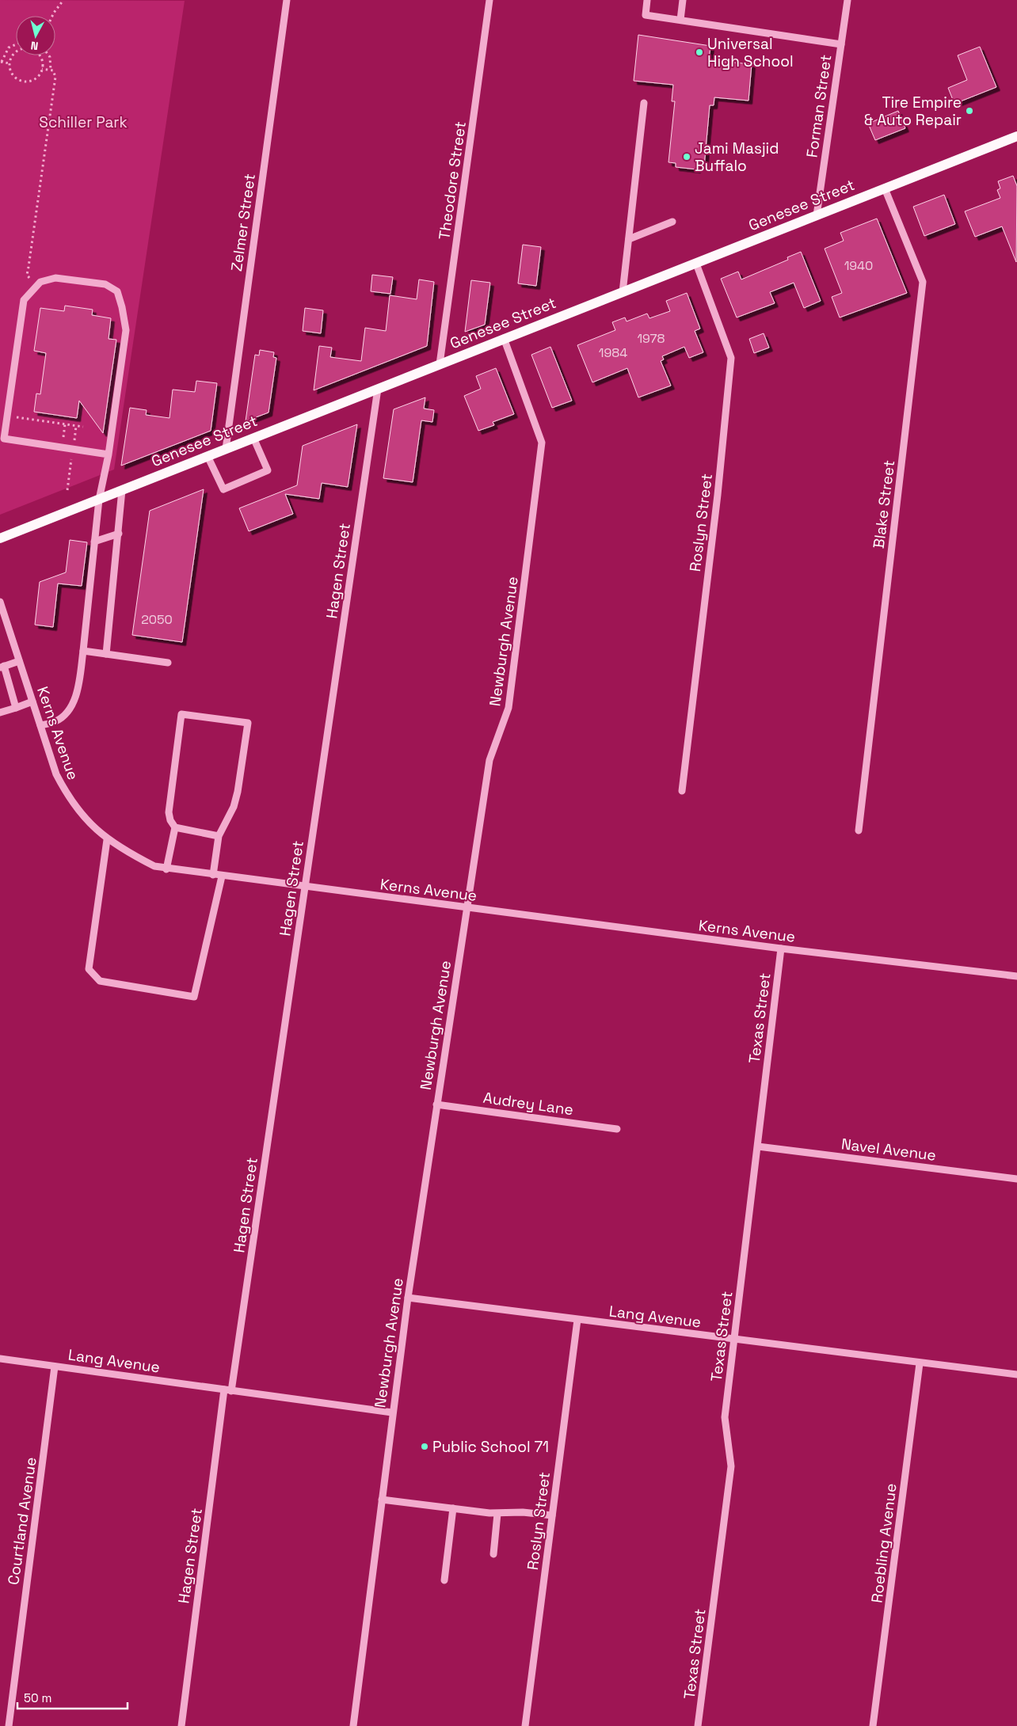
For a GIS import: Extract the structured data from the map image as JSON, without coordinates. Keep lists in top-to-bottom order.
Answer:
{
  "streets": {
    "main road": ["Genesee Street"],
    "street": [
      "Forman Street",
      "Theodore Street",
      "Zelmer Street",
      "Blake Street",
      "Roslyn Street",
      "Hagen Street",
      "Newburgh Avenue",
      "Kerns Avenue",
      "Texas Street",
      "Audrey Lane",
      "Navel Avenue",
      "Lang Avenue",
      "Courtland Avenue",
      "Roebling Avenue"
    ]
  },
  "crossings": [
    ["Forman Street", "Genesee Street"],
    ["Theodore Street", "Genesee Street"],
    ["Genesee Street", "Zelmer Street"],
    ["Genesee Street", "Blake Street"],
    ["Genesee Street", "Roslyn Street"],
    ["Genesee Street", "Hagen Street"],
    ["Genesee Street", "Newburgh Avenue"],
    ["Roslyn Street", "Lang Avenue"],
    ["Hagen Street", "Kerns Avenue"],
    ["Hagen Street", "Lang Avenue"],
    ["Newburgh Avenue", "Kerns Avenue"],
    ["Newburgh Avenue", "Audrey Lane"],
    ["Newburgh Avenue", "Lang Avenue"],
    ["Kerns Avenue", "Texas Street"],
    ["Texas Street", "Navel Avenue"],
    ["Texas Street", "Lang Avenue"],
    ["Lang Avenue", "Courtland Avenue"],
    ["Lang Avenue", "Roebling Avenue"]
  ],
  "parks": ["Schiller Park"],
  "places": [
    "Universal High School",
    "Tire Empire & Auto Repair",
    "Jami Masjid Buffalo",
    "Public School 71"
  ],
  "house_numbers": [
    "1940",
    "1978",
    "1984",
    "2050"
  ],
  "scale_bar": "50 m",
  "north": "bottom"
}
